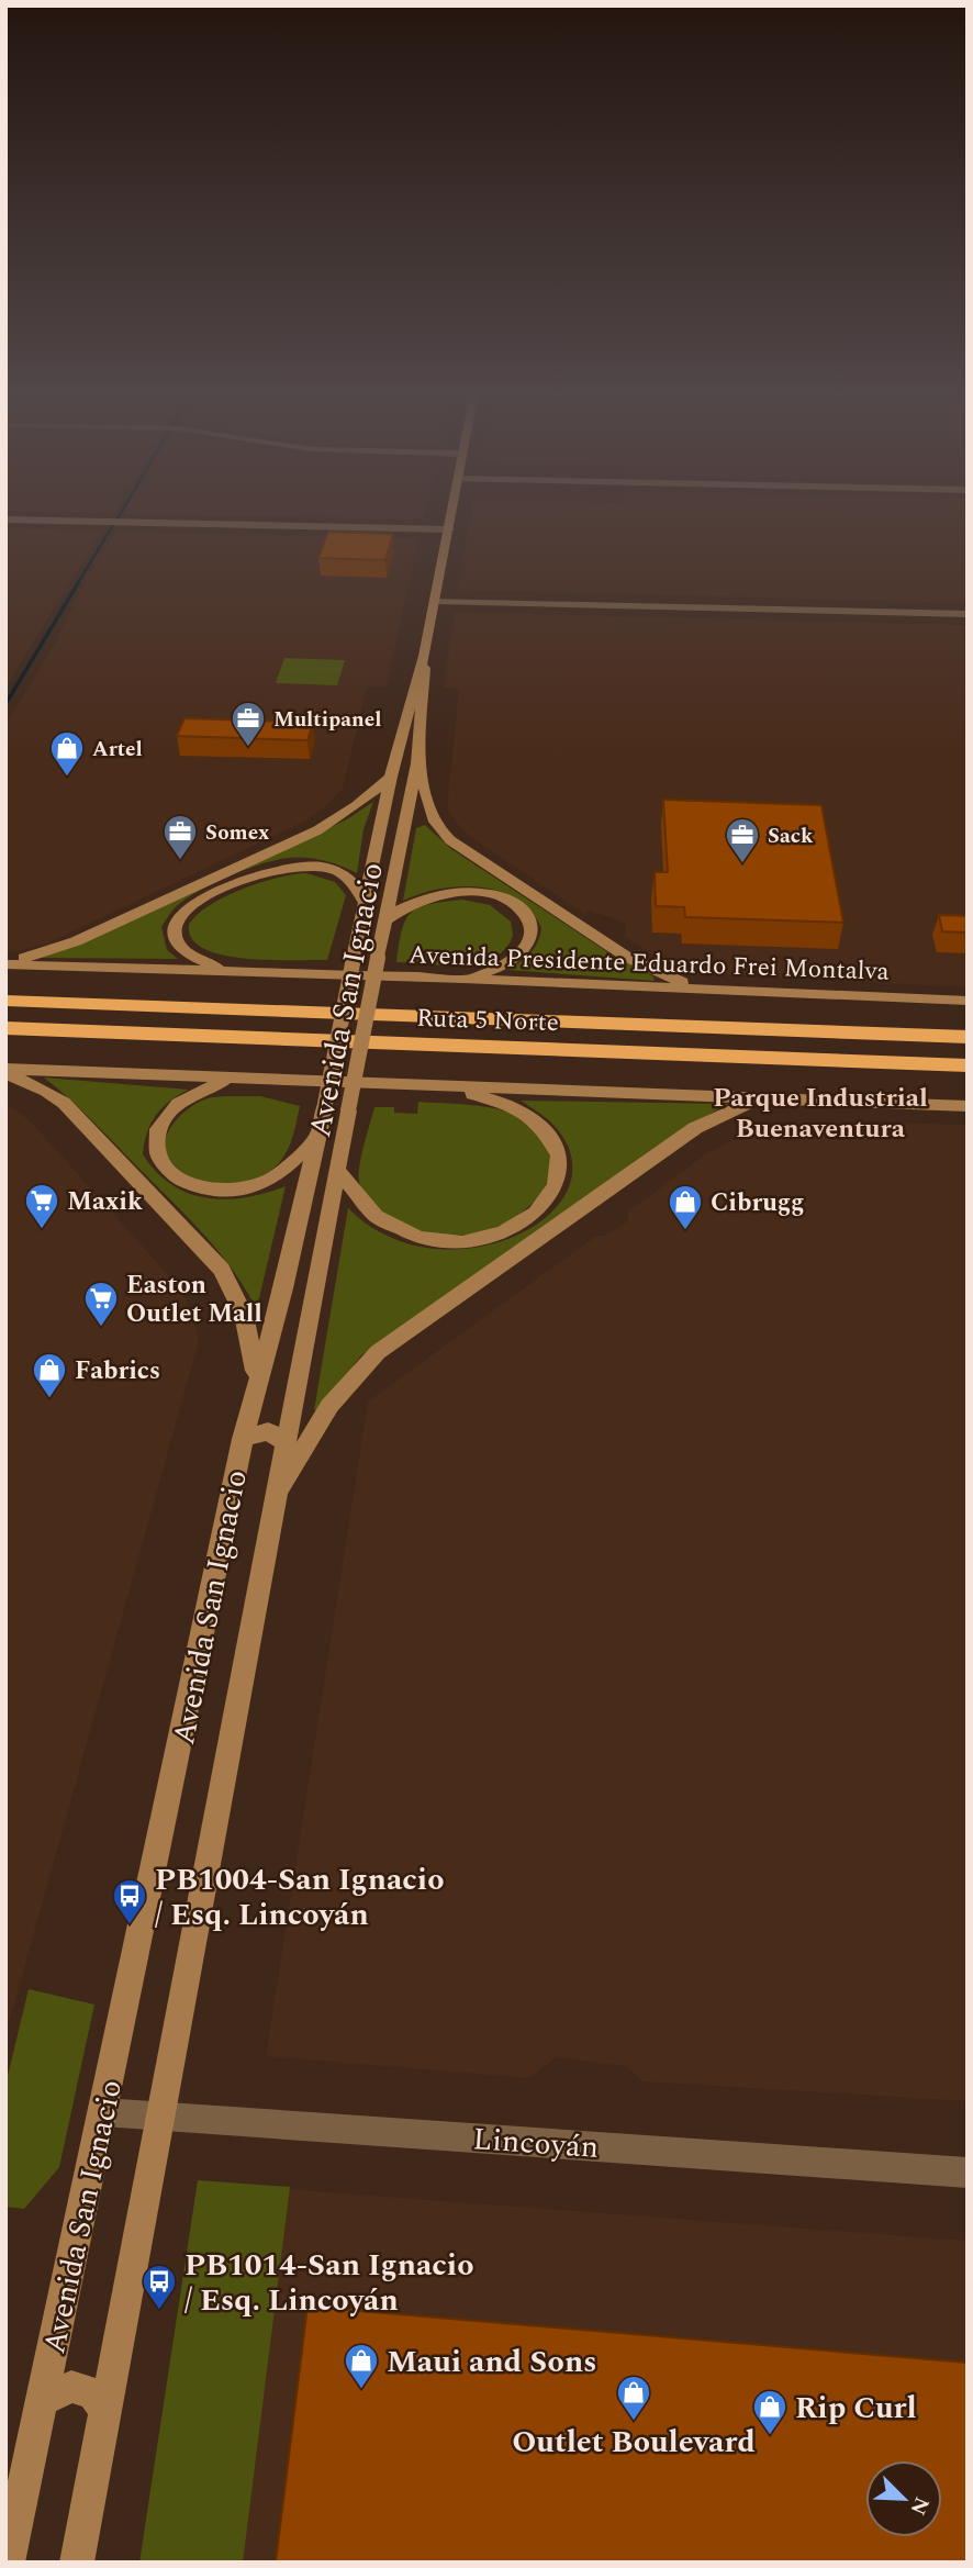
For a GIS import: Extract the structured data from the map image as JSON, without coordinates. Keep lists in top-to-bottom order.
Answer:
{
  "streets": {
    "highway": ["Ruta 5 Norte"],
    "main road": ["Avenida Presidente Eduardo Frei Montalva", "Avenida San Ignacio"],
    "street": ["Lincoyán"]
  },
  "crossings": [
    ["Avenida San Ignacio", "Lincoyán"]
  ],
  "districts": ["Parque Industrial Buenaventura"],
  "places": {
    "office": ["Multipanel", "Somex", "Sack"],
    "shop": [
      "Artel",
      "Cibrugg",
      "Fabrics",
      "Maui and Sons",
      "Outlet Boulevard",
      "Rip Curl"
    ],
    "supermarket": ["Maxik", "Easton Outlet Mall"],
    "bus stop": ["PB1004-San Ignacio / Esq. Lincoyán", "PB1014-San Ignacio / Esq. Lincoyán"]
  },
  "north": "bottom right"
}
